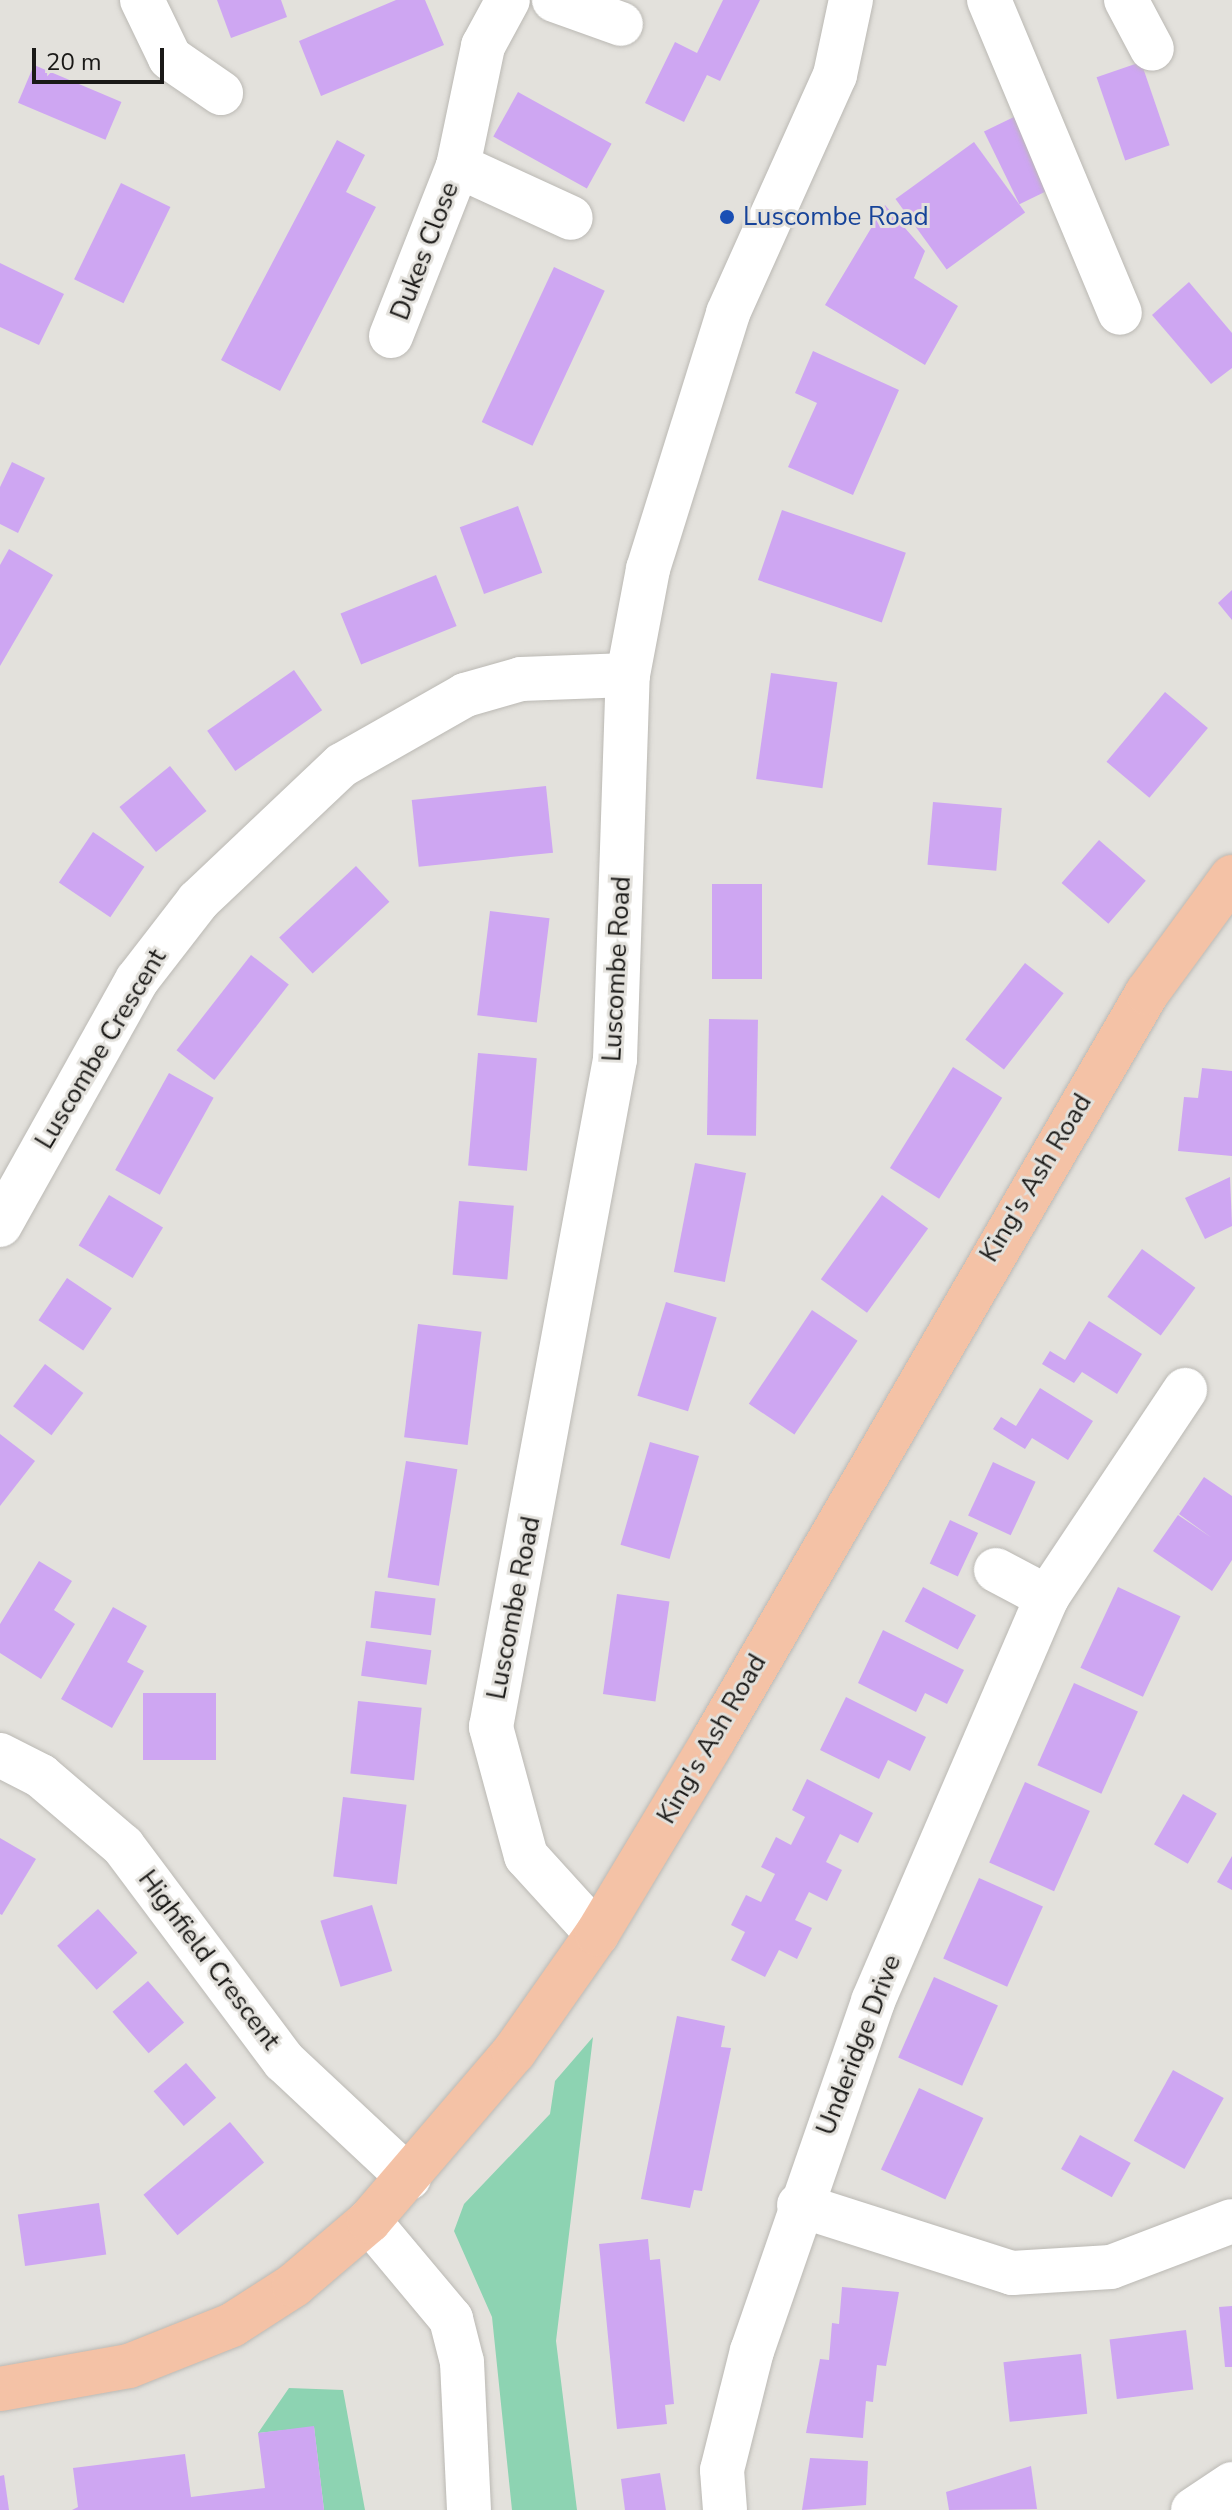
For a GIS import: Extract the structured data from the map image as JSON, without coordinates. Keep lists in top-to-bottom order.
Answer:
{
  "streets": {
    "highway": ["King's Ash Road"],
    "street": [
      "Dukes Close",
      "Luscombe Road",
      "Luscombe Crescent",
      "Highfield Crescent",
      "Underidge Drive"
    ]
  },
  "crossings": [
    ["Luscombe Road", "Luscombe Crescent"],
    ["Luscombe Road", "King's Ash Road"],
    ["King's Ash Road", "Highfield Crescent"]
  ],
  "places": ["Luscombe Road"],
  "scale_bar": "20 m"
}
